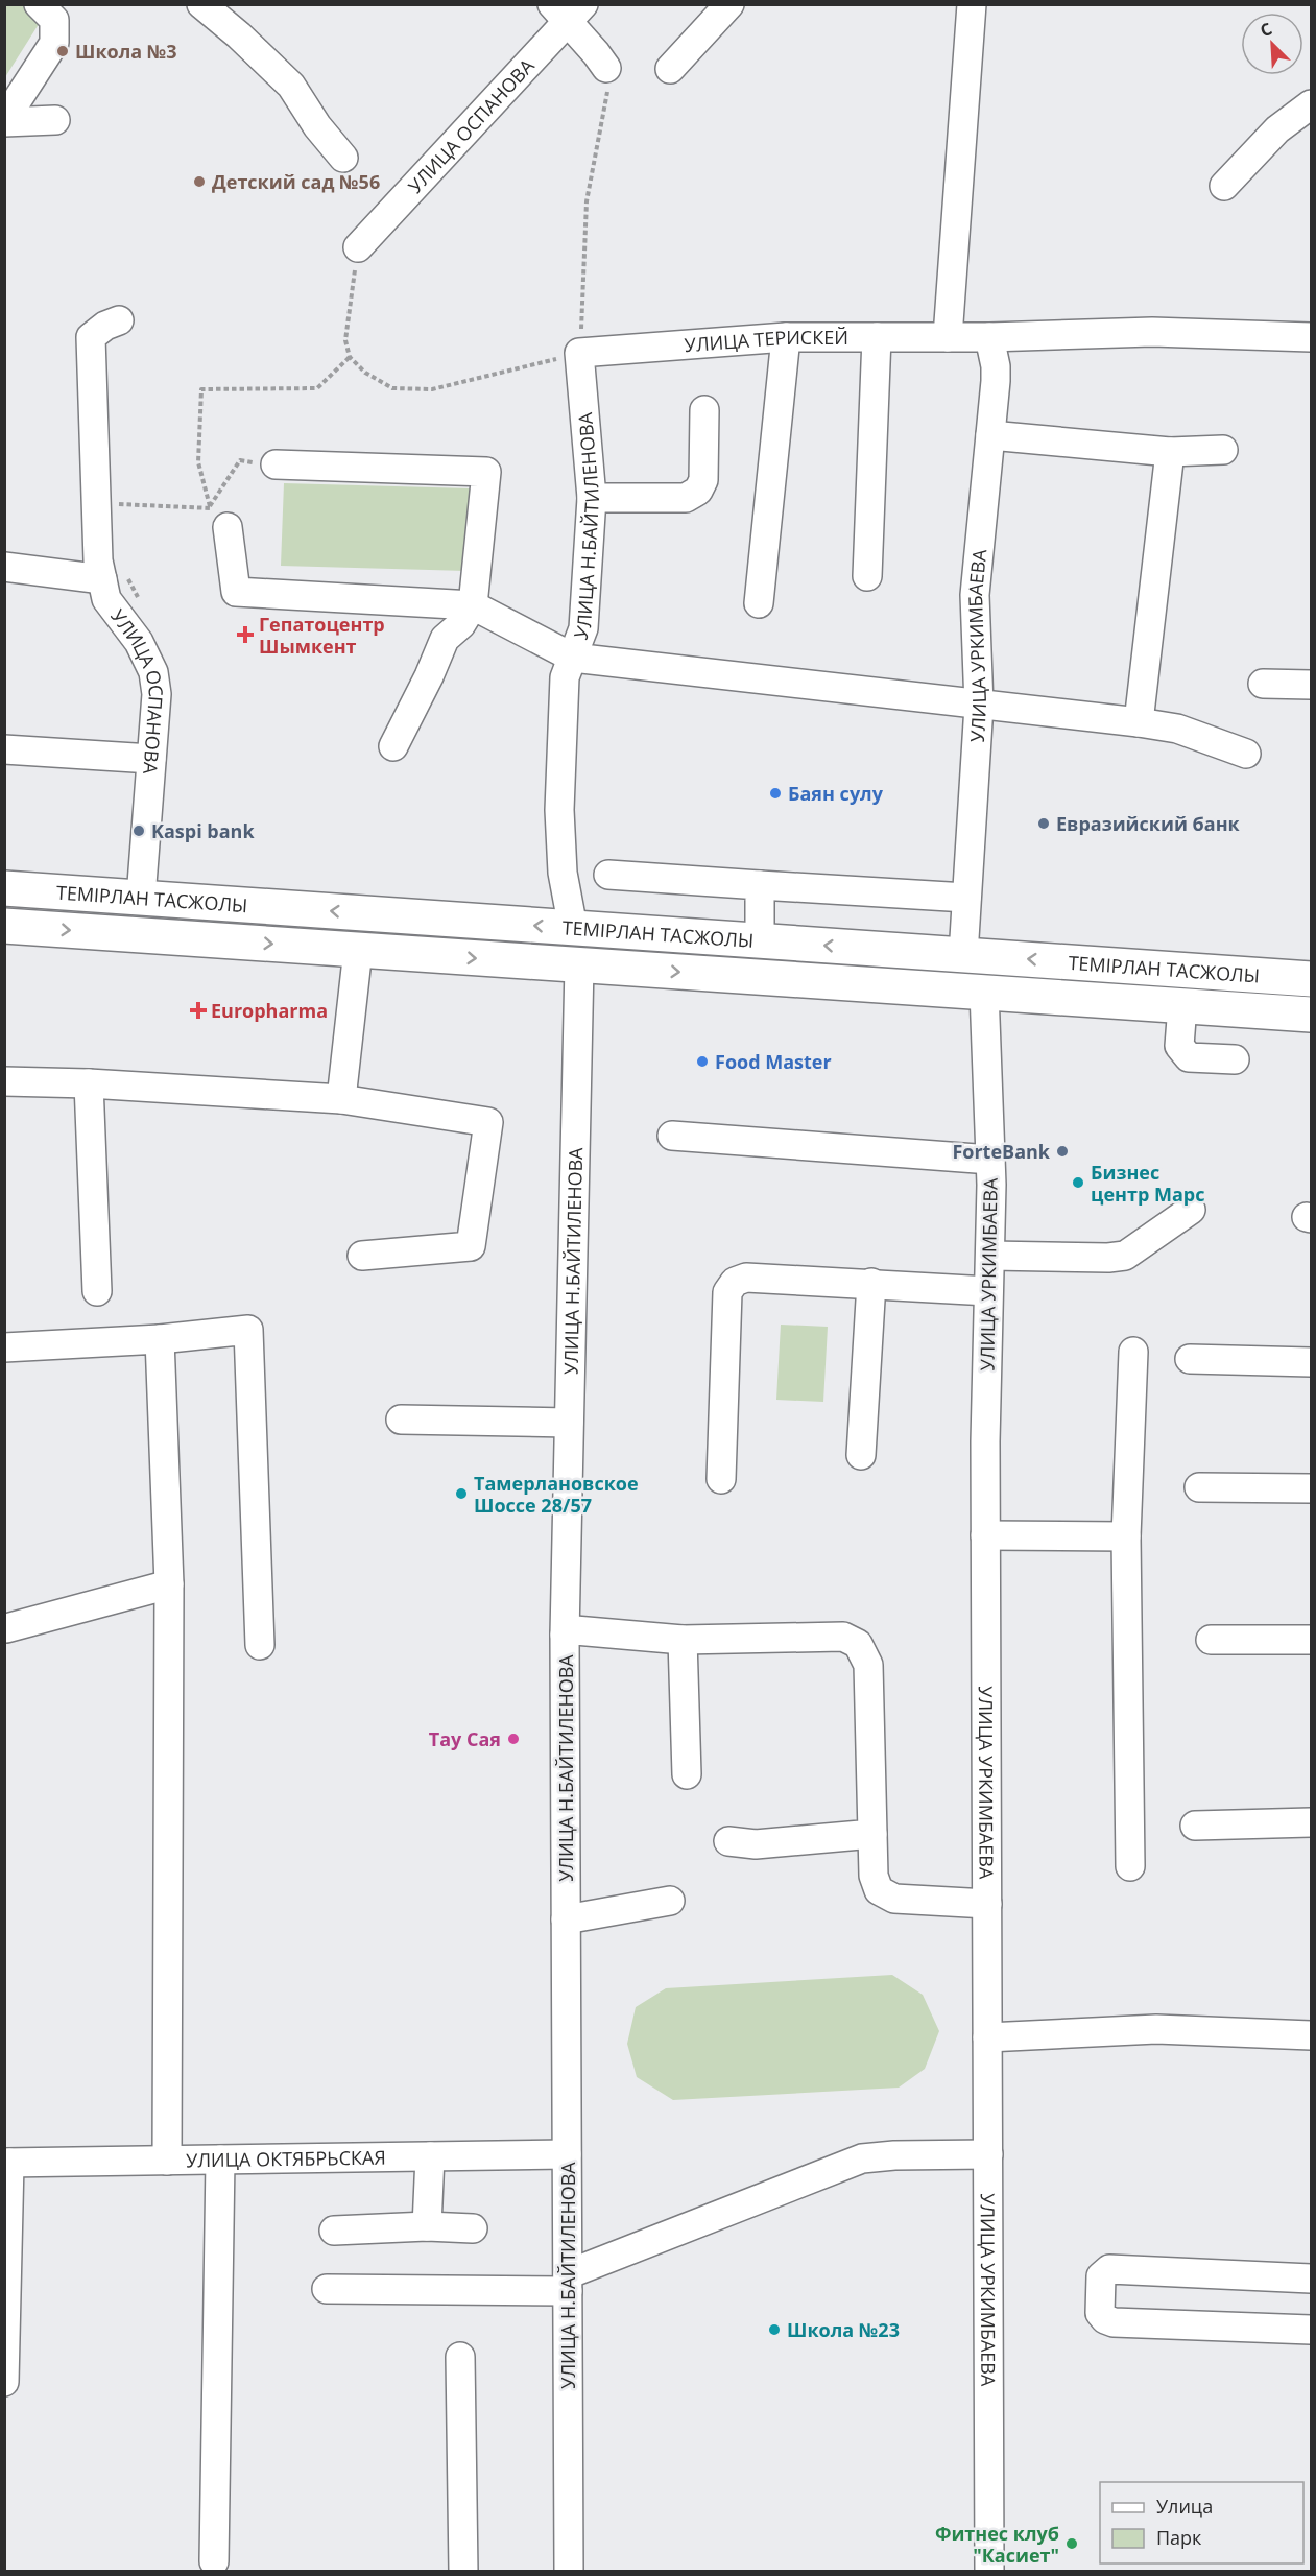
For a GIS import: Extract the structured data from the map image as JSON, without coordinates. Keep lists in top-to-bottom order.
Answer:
{
  "streets": {
    "main road": ["ТЕМІРЛАН ТАСЖОЛЫ"],
    "street": [
      "УЛИЦА ОСПАНОВА",
      "УЛИЦА ТЕРИСКЕЙ",
      "УЛИЦА Н.БАЙТИЛЕНОВА",
      "УЛИЦА УРКИМБАЕВА",
      "УЛИЦА ОКТЯБРЬСКАЯ"
    ]
  },
  "crossings": [
    ["УЛИЦА ОСПАНОВА", "ТЕМІРЛАН ТАСЖОЛЫ"],
    ["УЛИЦА ТЕРИСКЕЙ", "УЛИЦА Н.БАЙТИЛЕНОВА"],
    ["УЛИЦА ТЕРИСКЕЙ", "УЛИЦА УРКИМБАЕВА"],
    ["УЛИЦА Н.БАЙТИЛЕНОВА", "ТЕМІРЛАН ТАСЖОЛЫ"],
    ["УЛИЦА Н.БАЙТИЛЕНОВА", "УЛИЦА ОКТЯБРЬСКАЯ"],
    ["УЛИЦА УРКИМБАЕВА", "ТЕМІРЛАН ТАСЖОЛЫ"]
  ],
  "places": {
    "other": [
      "Школа №3",
      "Детский сад №56",
      "Баян сулу",
      "Евразийский банк",
      "Kaspi bank",
      "Food Master",
      "ForteBank",
      "Бизнес центр Марс",
      "Тамерлановское Шоссе 28/57",
      "Тау Сая",
      "Школа №23",
      "Фитнес клуб \"Касиет\""
    ],
    "health": ["Гепатоцентр Шымкент", "Europharma"]
  },
  "legend": ["Улица", "Парк"],
  "north": "top left"
}
